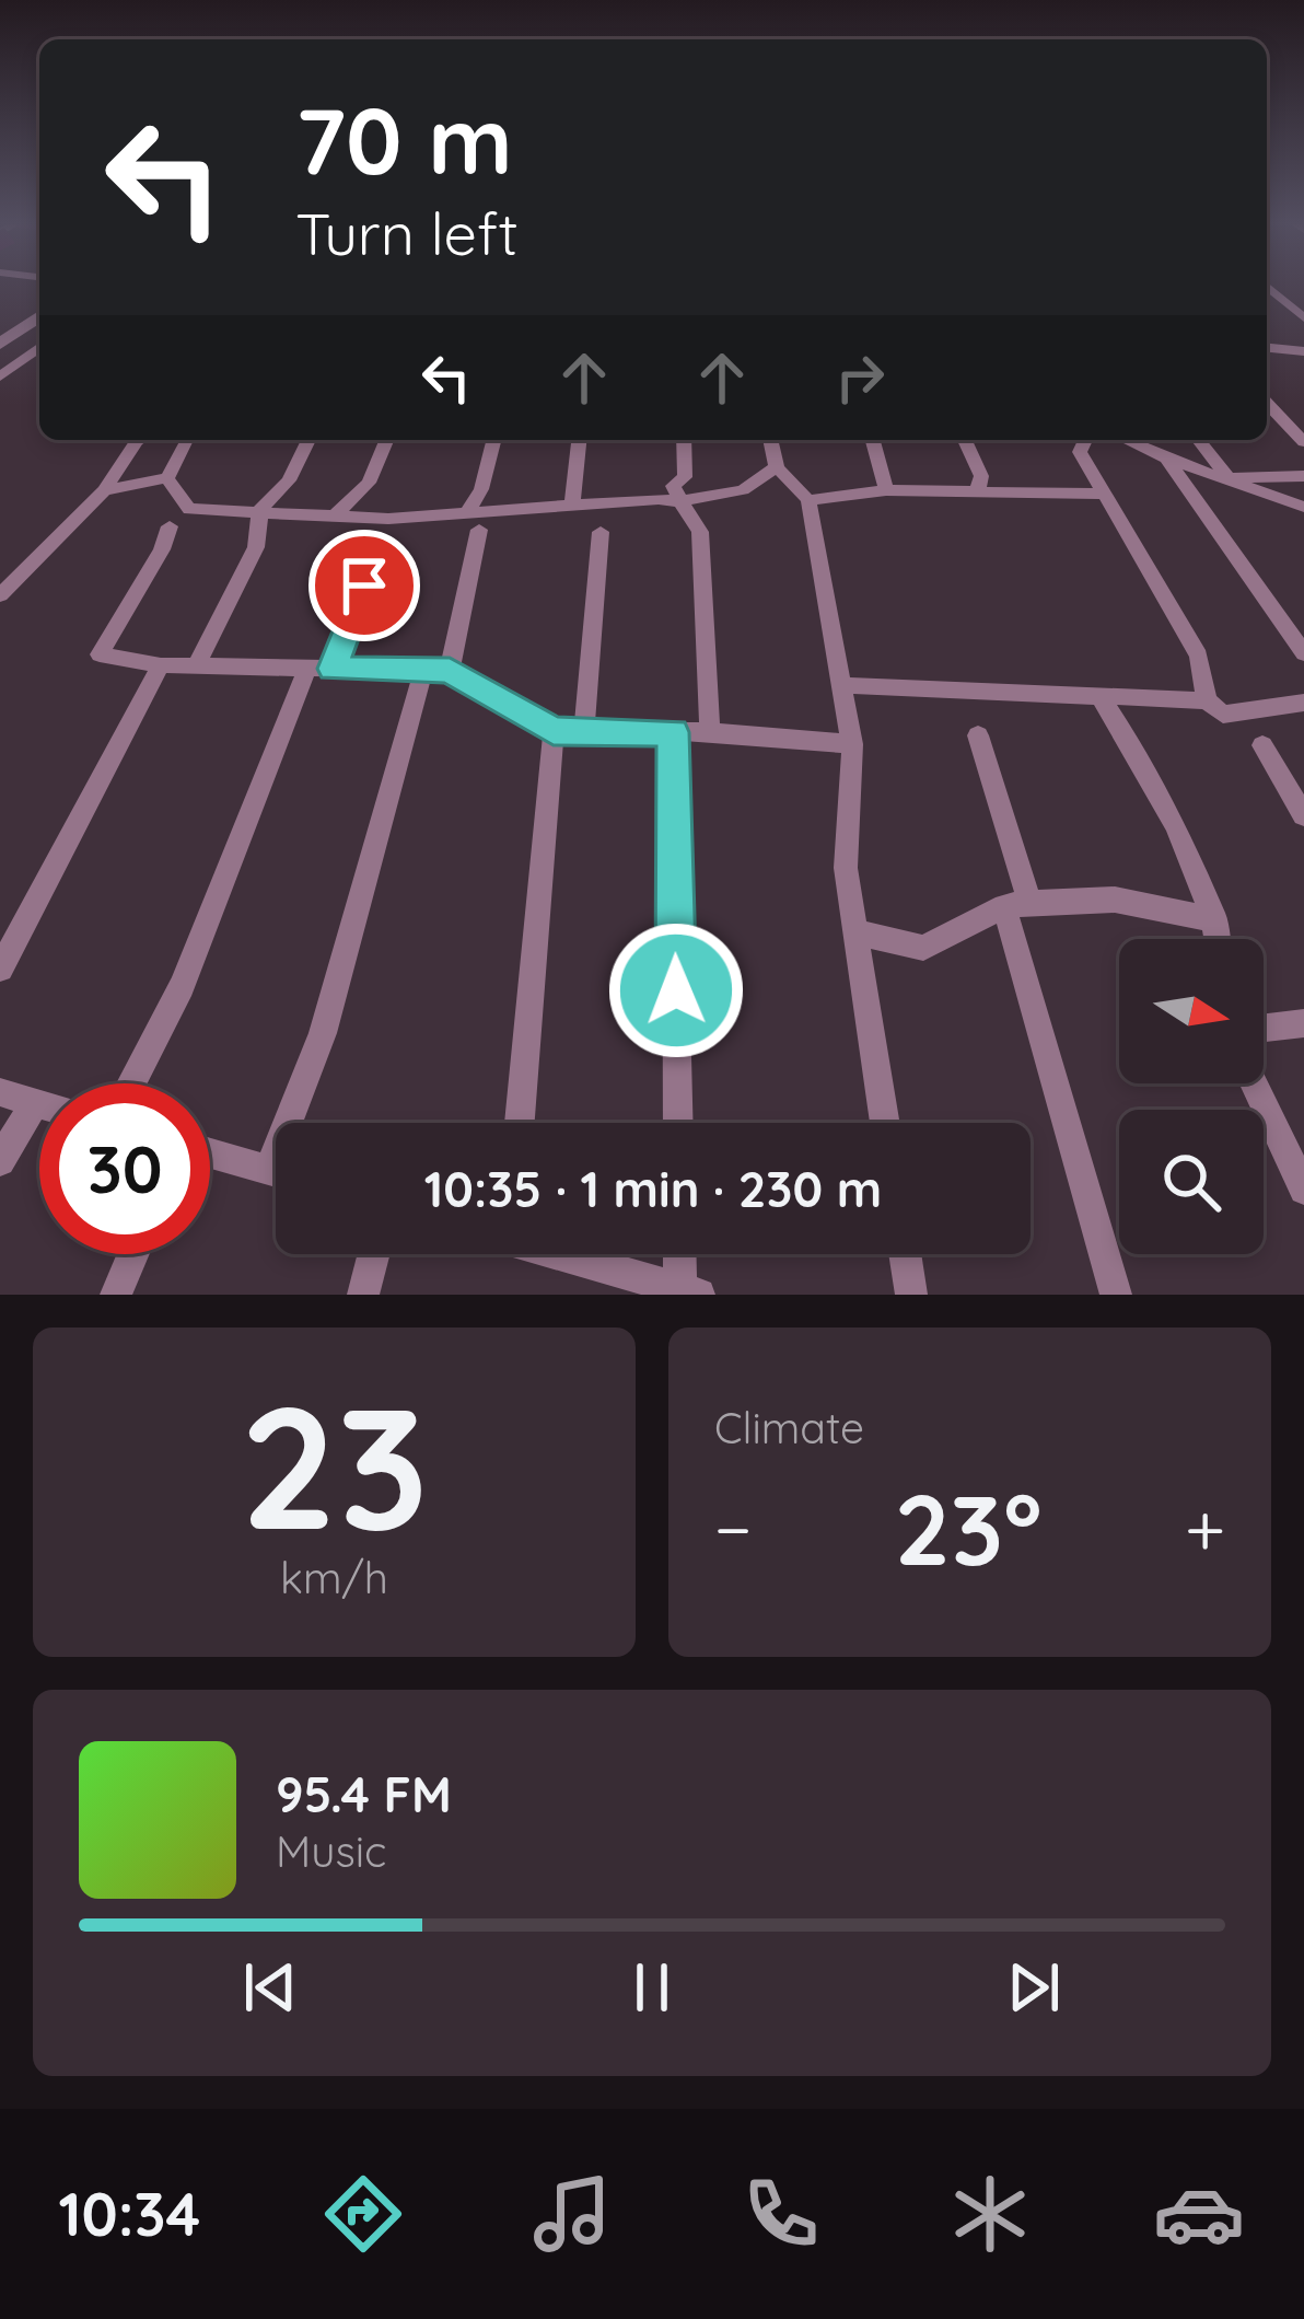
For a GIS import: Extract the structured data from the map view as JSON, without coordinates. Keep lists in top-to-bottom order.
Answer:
{
  "north": "right",
  "page": {
    "turn": ["70 m", "Turn left"],
    "limit": "30",
    "trip": "10:35 · 1 min · 230 m",
    "tile": [
      ["23", "km/h"],
      "Climate"
    ],
    "heat": ["−", "23°", "+"],
    "song": ["95.4 FM", "Music"],
    "tabs": "10:34"
  }
}
